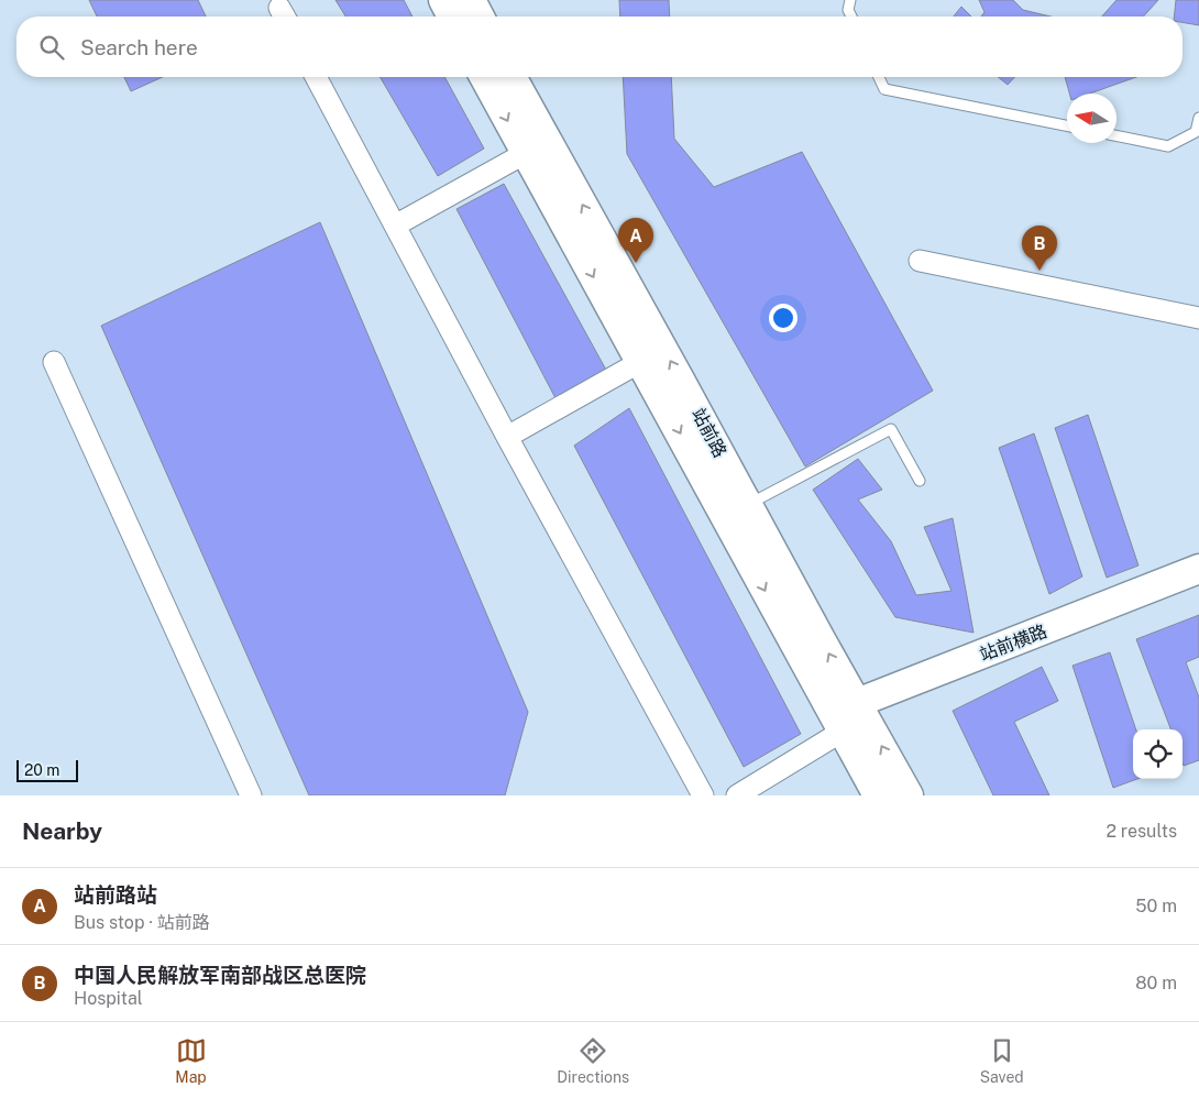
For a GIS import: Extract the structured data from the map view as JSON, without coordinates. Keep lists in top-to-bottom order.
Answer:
{
  "streets": {
    "street": ["站前路", "站前横路"]
  },
  "crossings": [
    ["站前路", "站前横路"]
  ],
  "scale_bar": "20 m",
  "north": "left",
  "page": {
    "search": "Search here",
    "pins": ["A", "B"],
    "scale": "20 m",
    "heading": ["Nearby", "2 results"],
    "list": [
      {
        "mark": "A",
        "name": "站前路站",
        "note": "Bus stop · 站前路",
        "value": "50 m"
      },
      {
        "mark": "B",
        "name": "中国人民解放军南部战区总医院",
        "note": "Hospital",
        "value": "80 m"
      }
    ],
    "nav": ["Map", "Directions", "Saved"]
  }
}
